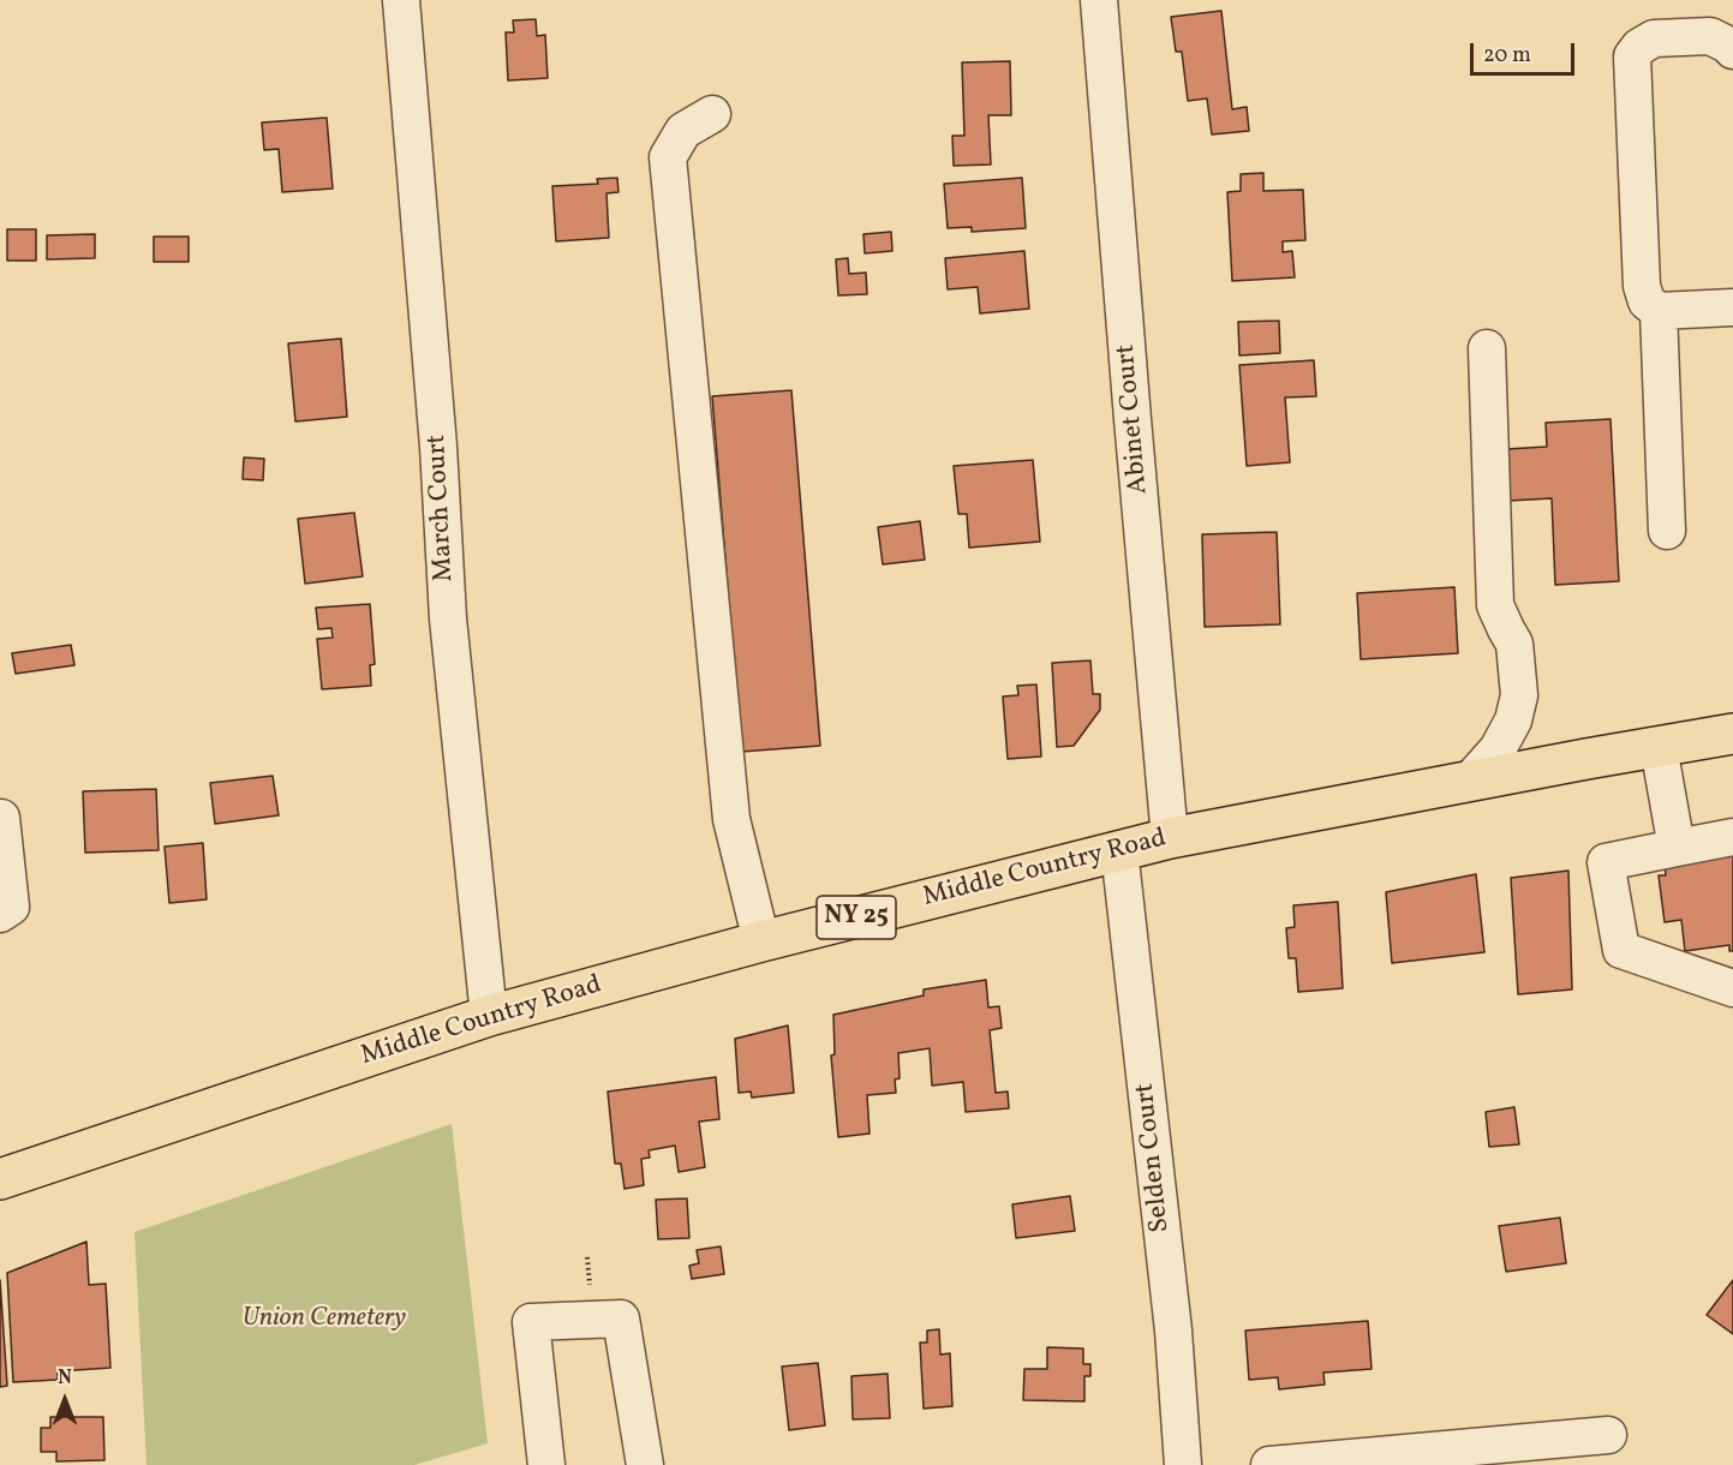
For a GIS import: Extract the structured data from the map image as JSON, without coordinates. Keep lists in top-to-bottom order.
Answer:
{
  "streets": {
    "main road": ["Middle Country Road", "NY 25"],
    "street": ["Abinet Court", "March Court", "Selden Court"]
  },
  "crossings": [
    ["Abinet Court", "Middle Country Road"],
    ["March Court", "Middle Country Road"],
    ["Middle Country Road", "Selden Court"]
  ],
  "parks": ["Union Cemetery"],
  "scale_bar": "20 m",
  "north": "top"
}
